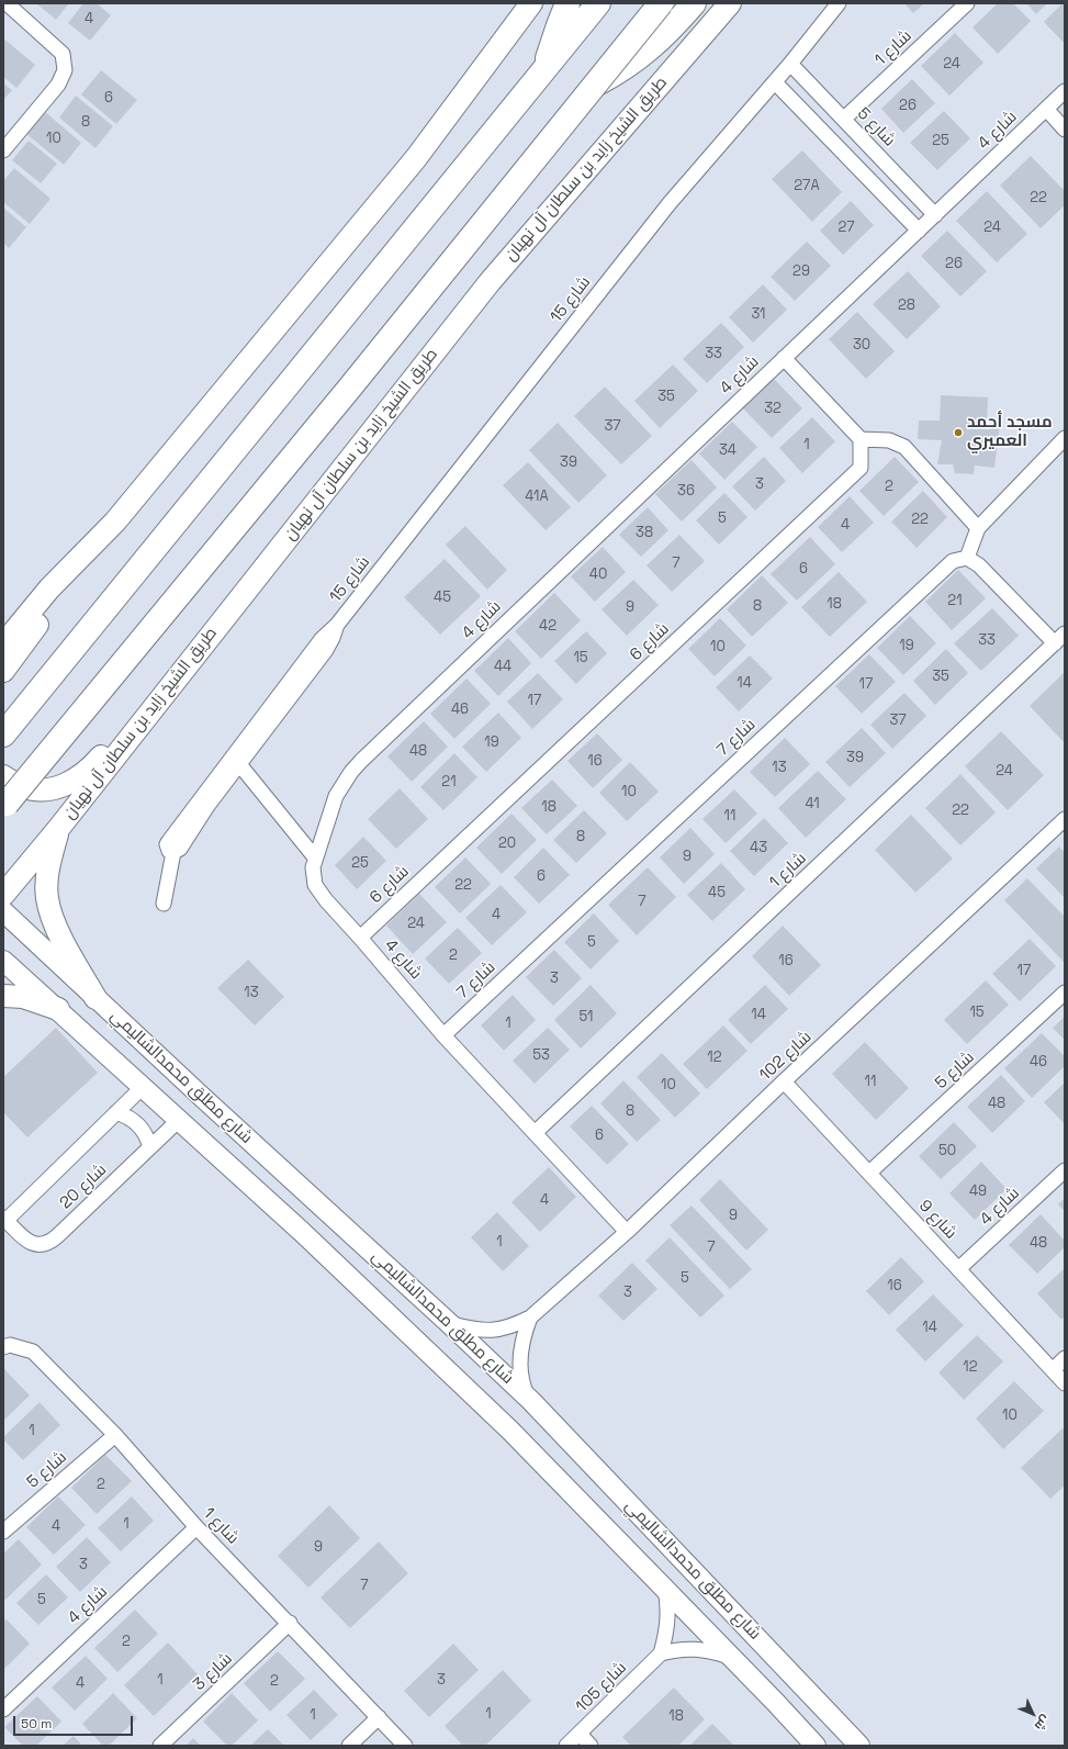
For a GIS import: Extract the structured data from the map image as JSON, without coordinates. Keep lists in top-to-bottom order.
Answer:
{
  "streets": {
    "main road": ["طريق الشيخ زايد بن سلطان آل نهيان"],
    "street": [
      "شارع 1",
      "شارع 5",
      "شارع 4",
      "شارع 15",
      "شارع 6",
      "شارع 7",
      "شارع 102",
      "شارع مطلق محمدالشاليمي",
      "شارع 20",
      "شارع 9",
      "شارع 3",
      "شارع 105"
    ]
  },
  "crossings": [
    ["شارع 1", "شارع 5"],
    ["شارع 1", "شارع 4"],
    ["شارع 1", "شارع 3"],
    ["شارع 5", "شارع 4"],
    ["شارع 5", "شارع 15"],
    ["شارع 5", "شارع 9"],
    ["شارع 4", "شارع 6"],
    ["شارع 4", "شارع 7"],
    ["شارع 4", "شارع 102"],
    ["شارع 4", "شارع 9"],
    ["شارع 102", "شارع مطلق محمدالشاليمي"],
    ["شارع 102", "شارع 9"],
    ["شارع مطلق محمدالشاليمي", "شارع 20"]
  ],
  "places": ["مسجد أحمد العميري"],
  "house_numbers": [
    "4",
    "24",
    "6",
    "26",
    "8",
    "10",
    "25",
    "27A",
    "22",
    "27",
    "24",
    "26",
    "29",
    "28",
    "31",
    "30",
    "33",
    "35",
    "32",
    "37",
    "1",
    "34",
    "39",
    "3",
    "2",
    "36",
    "41A",
    "5",
    "22",
    "4",
    "38",
    "7",
    "6",
    "40",
    "45",
    "21",
    "18",
    "8",
    "9",
    "42",
    "33",
    "19",
    "10",
    "15",
    "44",
    "35",
    "14",
    "17",
    "17",
    "46",
    "37",
    "19",
    "48",
    "39",
    "16",
    "13",
    "24",
    "21",
    "10",
    "41",
    "18",
    "22",
    "11",
    "8",
    "20",
    "43",
    "9",
    "25",
    "6",
    "22",
    "45",
    "7",
    "4",
    "24",
    "5",
    "2",
    "16",
    "17",
    "3",
    "13",
    "15",
    "14",
    "51",
    "1",
    "53",
    "12",
    "46",
    "11",
    "10",
    "48",
    "8",
    "6",
    "50",
    "49",
    "4",
    "9",
    "1",
    "48",
    "7",
    "5",
    "16",
    "3",
    "14",
    "12",
    "10",
    "1",
    "2",
    "1",
    "4",
    "9",
    "3",
    "7",
    "5",
    "2",
    "1",
    "3",
    "2",
    "4",
    "1",
    "1",
    "18"
  ],
  "scale_bar": "50 m",
  "north": "bottom right"
}
